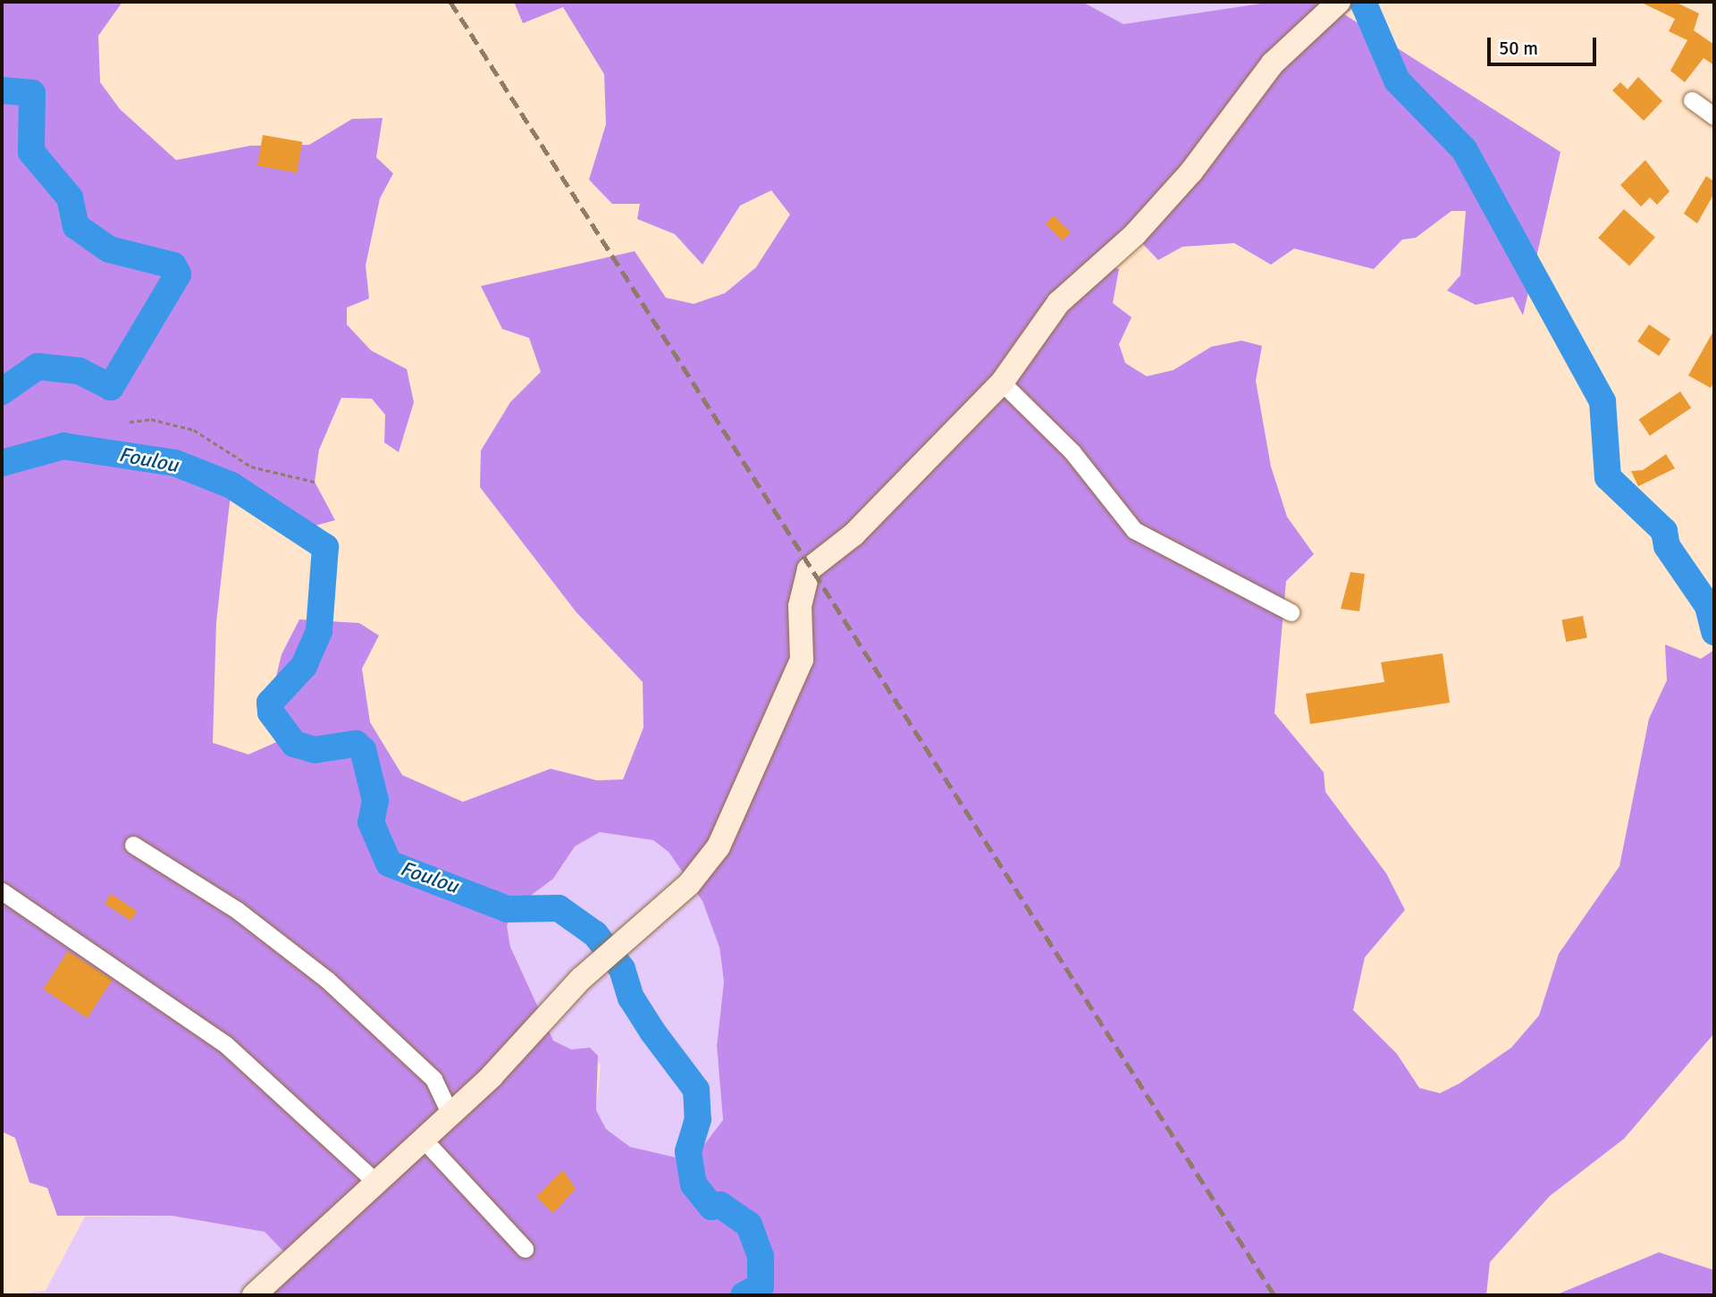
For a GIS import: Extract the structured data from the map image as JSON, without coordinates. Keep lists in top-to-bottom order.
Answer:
{
  "water": ["Foulou"],
  "scale_bar": "50 m"
}
